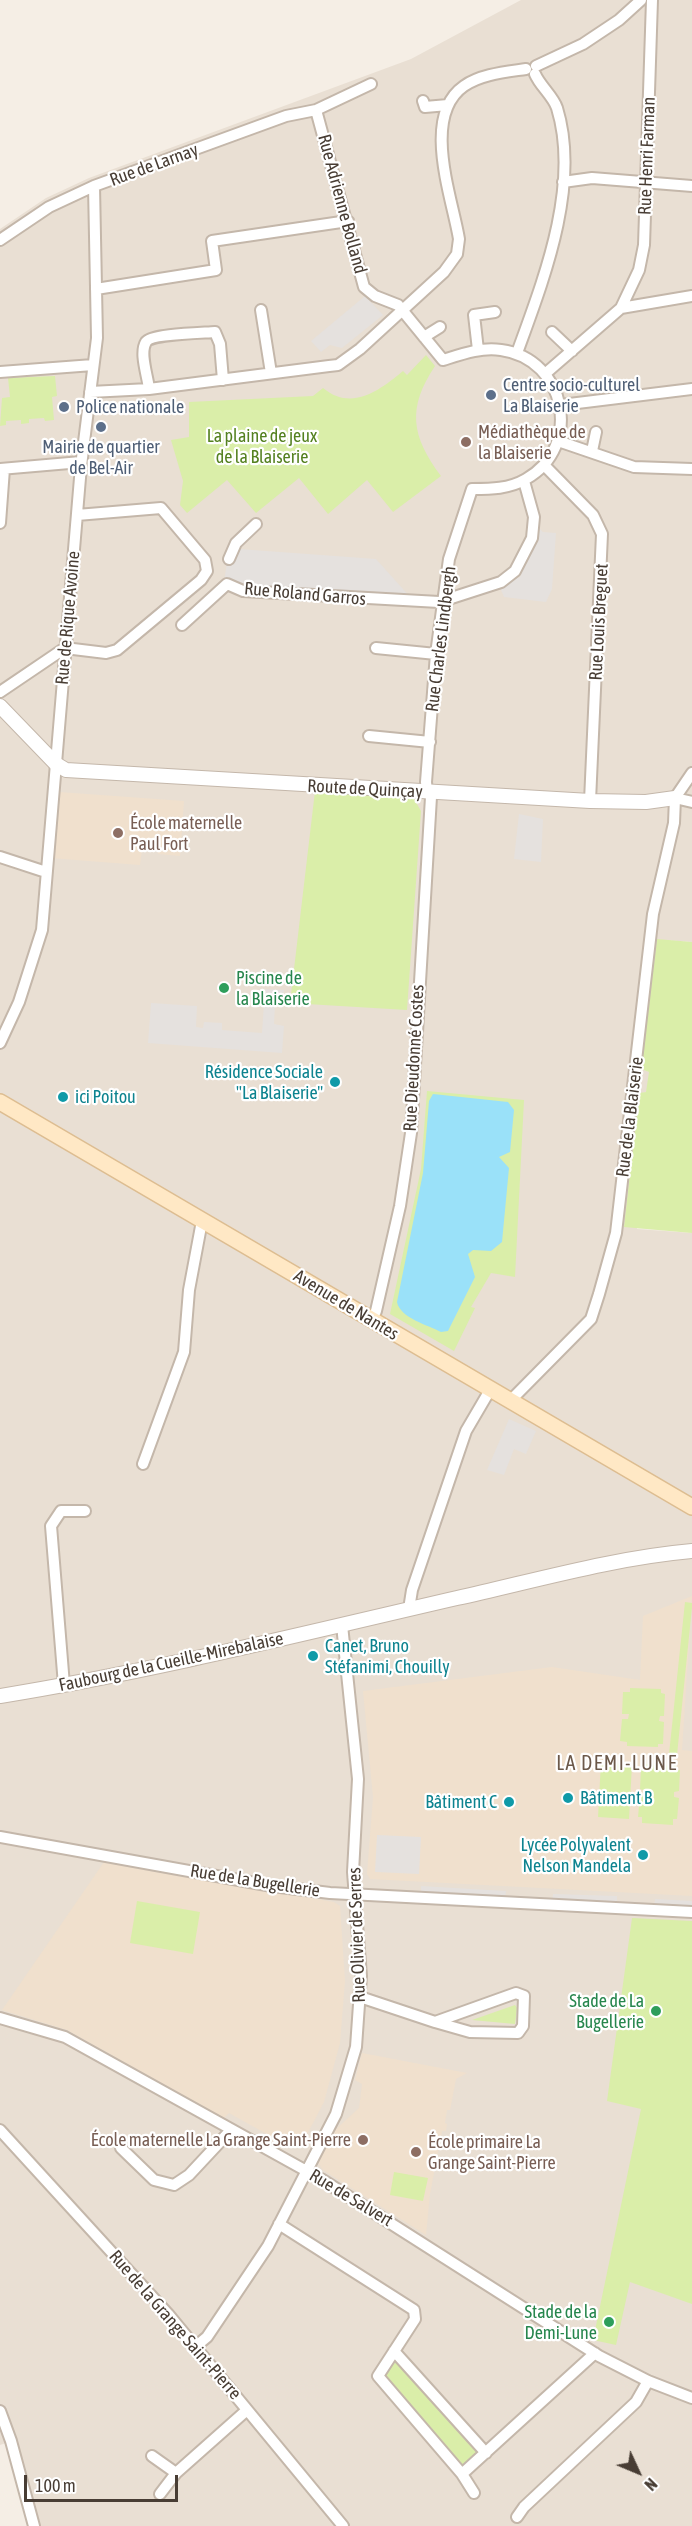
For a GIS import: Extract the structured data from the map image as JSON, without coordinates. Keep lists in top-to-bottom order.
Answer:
{
  "streets": {
    "main road": ["Avenue de Nantes"],
    "street": [
      "Rue Henri Farman",
      "Rue de Larnay",
      "Rue Adrienne Bolland",
      "Rue Roland Garros",
      "Rue de Rique Avoine",
      "Rue Louis Breguet",
      "Rue Charles Lindbergh",
      "Route de Quinçay",
      "Rue Dieudonné Costes",
      "Rue de la Blaiserie",
      "Faubourg de la Cueille-Mirebalaise",
      "Rue de la Bugellerie",
      "Rue Olivier de Serres",
      "Rue de Salvert",
      "Rue de la Grange Saint-Pierre"
    ]
  },
  "crossings": [
    ["Rue de Larnay", "Rue Adrienne Bolland"],
    ["Rue de Larnay", "Rue de Rique Avoine"],
    ["Rue Roland Garros", "Rue Charles Lindbergh"],
    ["Rue de Rique Avoine", "Route de Quinçay"],
    ["Rue Louis Breguet", "Route de Quinçay"],
    ["Rue Charles Lindbergh", "Route de Quinçay"],
    ["Rue Charles Lindbergh", "Rue Dieudonné Costes"],
    ["Route de Quinçay", "Rue Dieudonné Costes"],
    ["Route de Quinçay", "Rue de la Blaiserie"],
    ["Rue Dieudonné Costes", "Avenue de Nantes"],
    ["Rue de la Blaiserie", "Avenue de Nantes"],
    ["Faubourg de la Cueille-Mirebalaise", "Rue Olivier de Serres"],
    ["Rue de la Bugellerie", "Rue Olivier de Serres"],
    ["Rue Olivier de Serres", "Rue de Salvert"],
    ["Rue Olivier de Serres", "Rue de la Grange Saint-Pierre"]
  ],
  "districts": ["LA DEMI-LUNE"],
  "parks": ["La plaine de jeux de la Blaiserie"],
  "places": [
    "Centre socio-culturel La Blaiserie",
    "Police nationale",
    "Mairie de quartier de Bel-Air",
    "Médiathèque de la Blaiserie",
    "École maternelle Paul Fort",
    "Piscine de la Blaiserie",
    "Résidence Sociale \"La Blaiserie\"",
    "ici Poitou",
    "Canet, Bruno Stéfanimi, Chouilly",
    "Bâtiment B",
    "Bâtiment C",
    "Lycée Polyvalent Nelson Mandela",
    "Stade de La Bugellerie",
    "École maternelle La Grange Saint-Pierre",
    "École primaire La Grange Saint-Pierre",
    "Stade de la Demi-Lune"
  ],
  "scale_bar": "100 m",
  "north": "bottom right"
}
